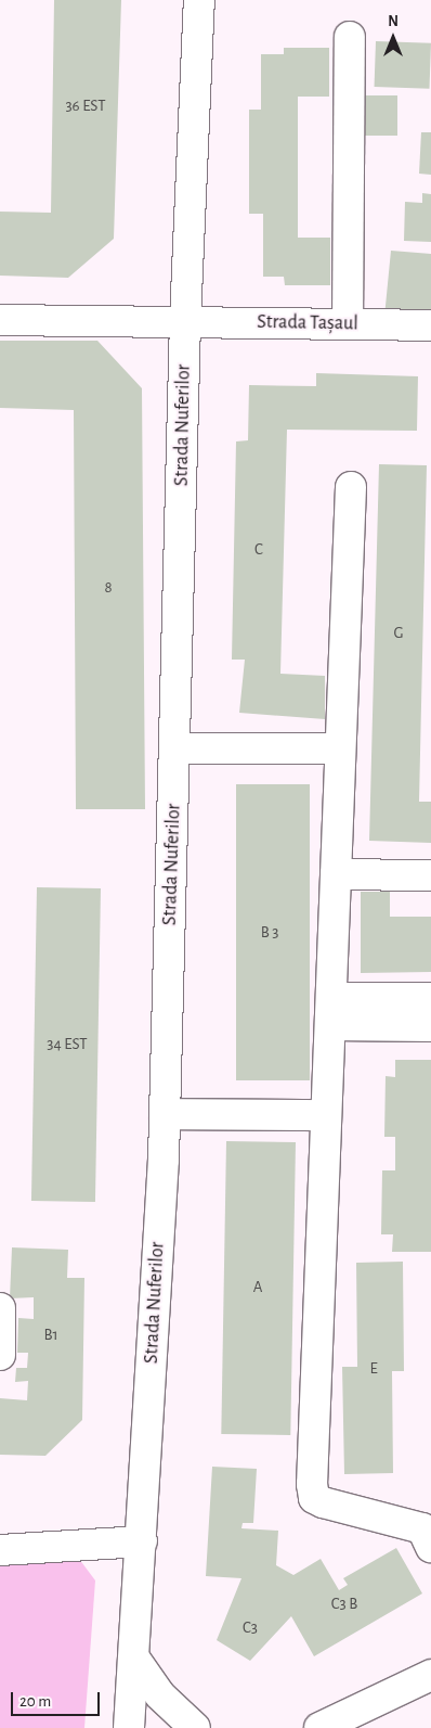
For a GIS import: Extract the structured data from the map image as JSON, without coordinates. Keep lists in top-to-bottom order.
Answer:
{
  "streets": {
    "street": ["Strada Tașaul", "Strada Nuferilor"]
  },
  "crossings": [
    ["Strada Tașaul", "Strada Nuferilor"]
  ],
  "house_numbers": [
    "36 EST",
    "C",
    "8",
    "G",
    "B 3",
    "34 EST",
    "A",
    "B1",
    "E",
    "C3 B",
    "C3"
  ],
  "scale_bar": "20 m",
  "north": "top"
}
